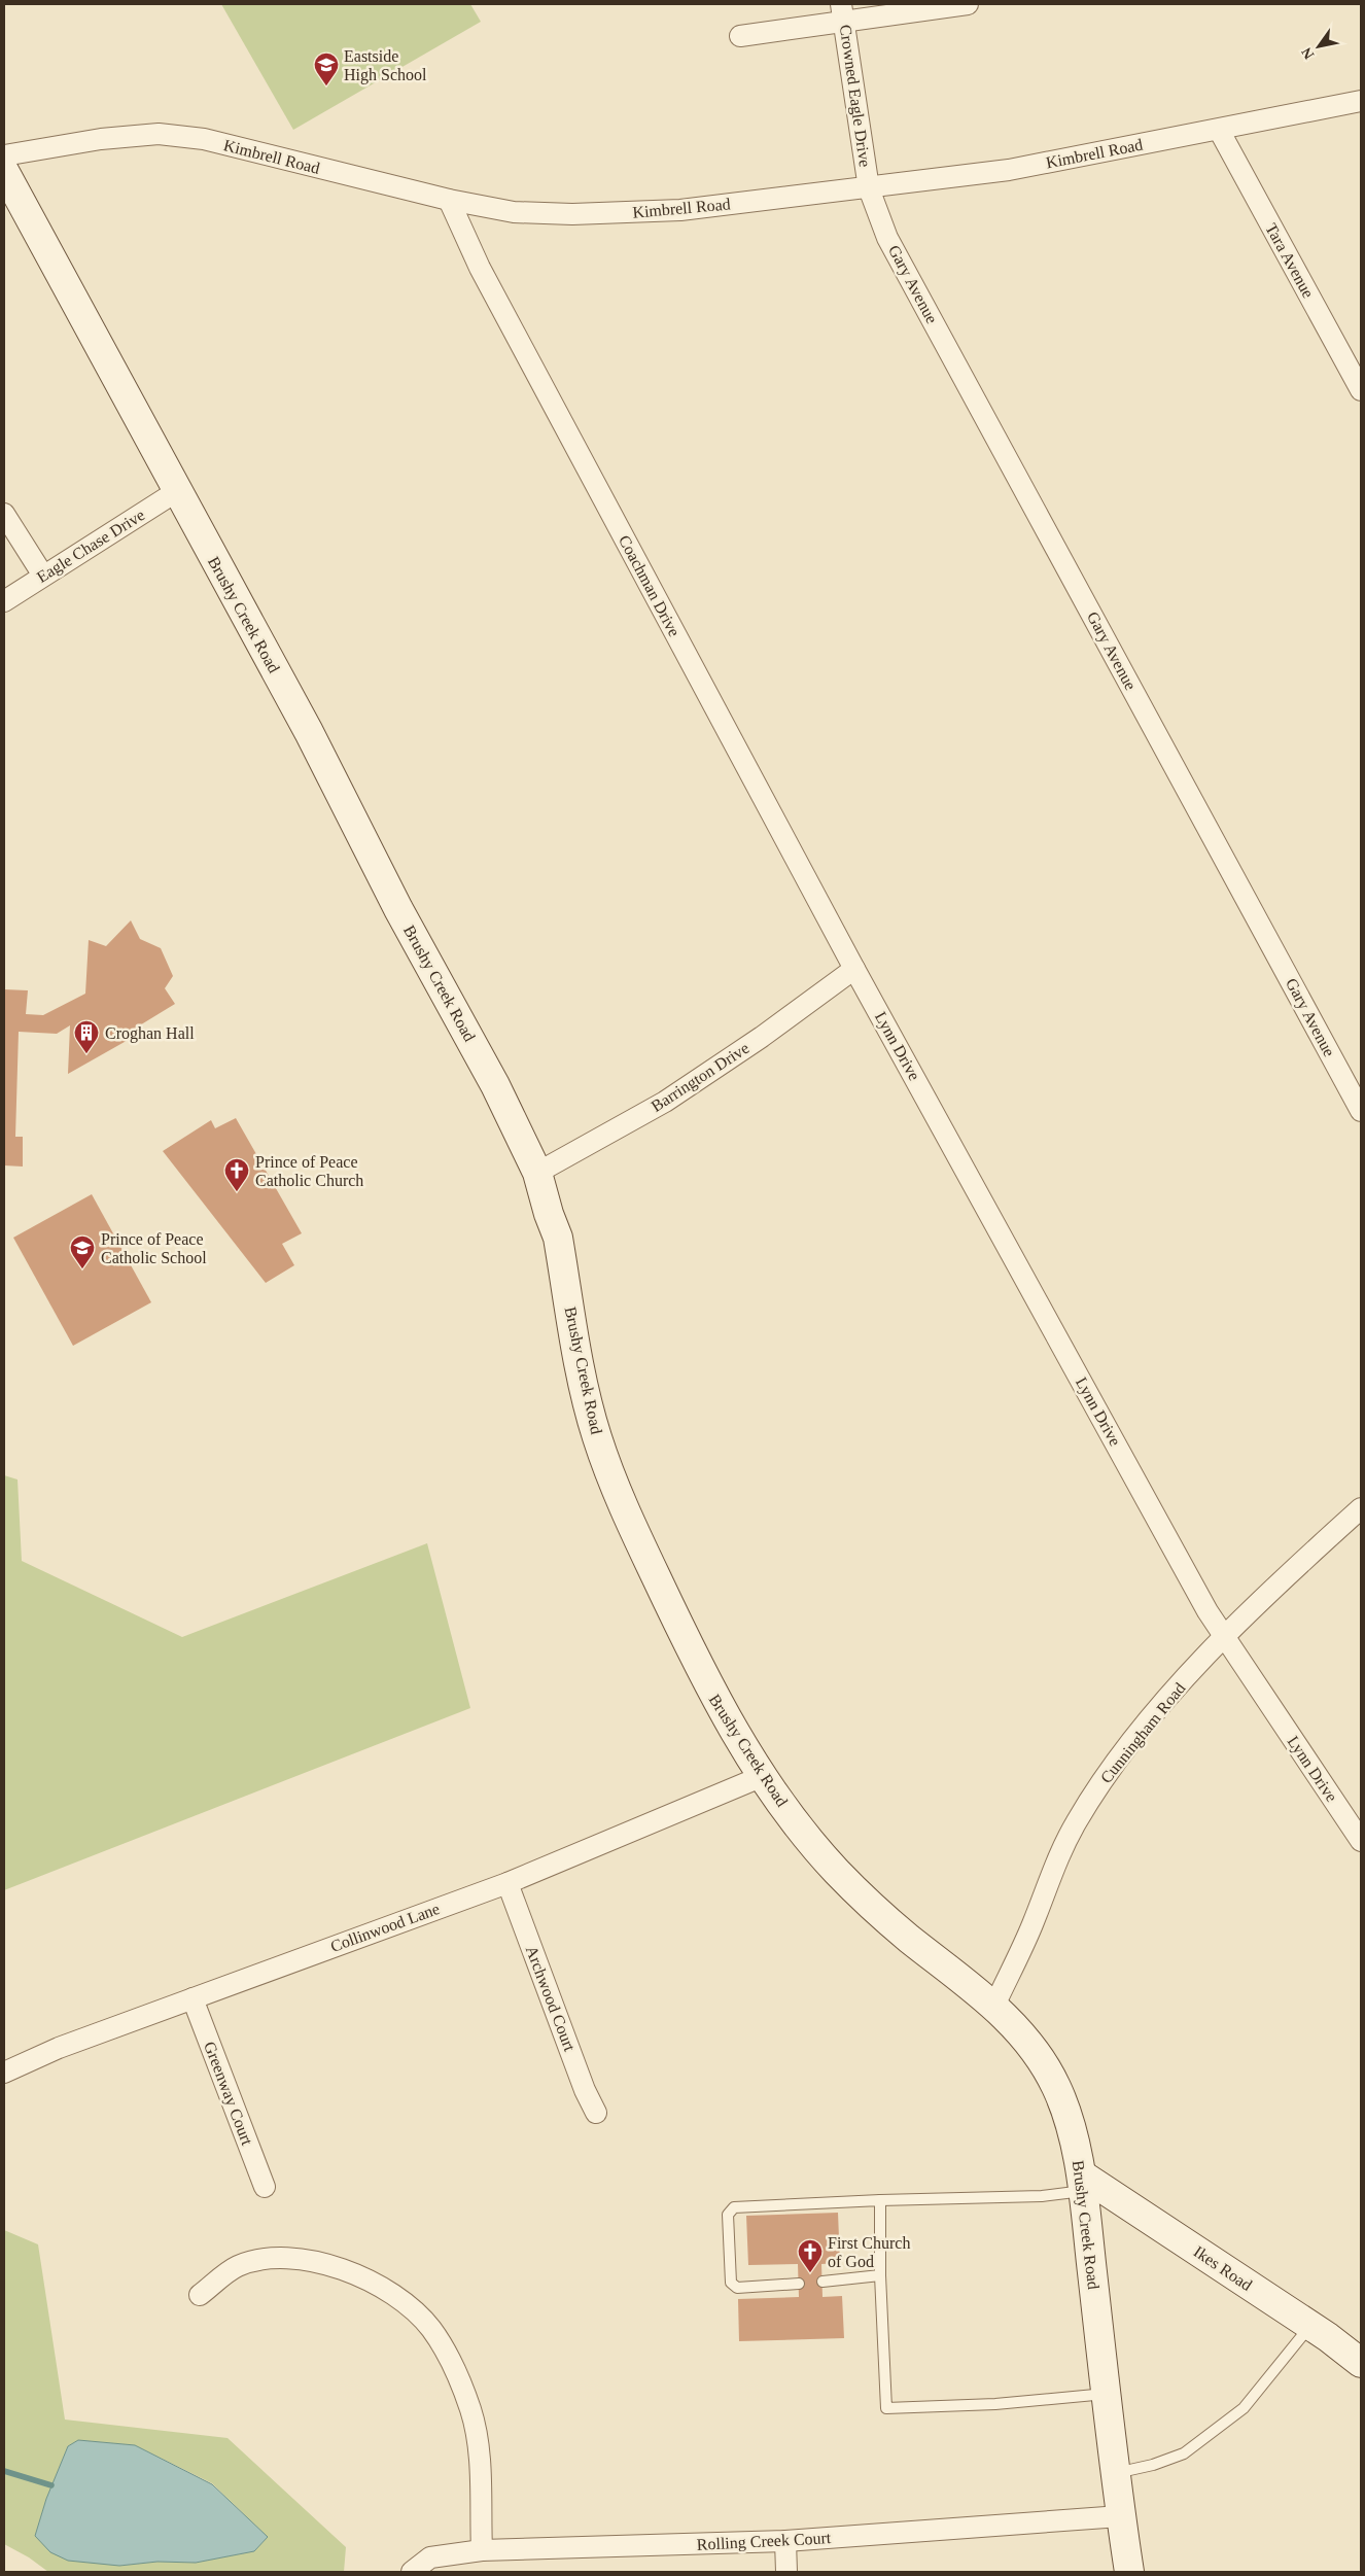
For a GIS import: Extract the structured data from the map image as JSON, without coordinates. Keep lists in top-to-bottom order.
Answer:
{
  "streets": {
    "street": [
      "Crowned Eagle Drive",
      "Kimbrell Road",
      "Tara Avenue",
      "Gary Avenue",
      "Eagle Chase Drive",
      "Coachman Drive",
      "Brushy Creek Road",
      "Lynn Drive",
      "Barrington Drive",
      "Cunningham Road",
      "Collinwood Lane",
      "Archwood Court",
      "Greenway Court",
      "Ikes Road",
      "Rolling Creek Court"
    ]
  },
  "crossings": [
    ["Crowned Eagle Drive", "Kimbrell Road"],
    ["Crowned Eagle Drive", "Gary Avenue"],
    ["Kimbrell Road", "Tara Avenue"],
    ["Kimbrell Road", "Gary Avenue"],
    ["Kimbrell Road", "Coachman Drive"],
    ["Eagle Chase Drive", "Brushy Creek Road"],
    ["Coachman Drive", "Lynn Drive"],
    ["Coachman Drive", "Barrington Drive"],
    ["Brushy Creek Road", "Barrington Drive"],
    ["Brushy Creek Road", "Cunningham Road"],
    ["Brushy Creek Road", "Collinwood Lane"],
    ["Brushy Creek Road", "Ikes Road"],
    ["Brushy Creek Road", "Rolling Creek Court"],
    ["Lynn Drive", "Barrington Drive"],
    ["Lynn Drive", "Cunningham Road"],
    ["Collinwood Lane", "Archwood Court"],
    ["Collinwood Lane", "Greenway Court"]
  ],
  "places": {
    "school or university": ["Eastside High School", "Prince of Peace Catholic School"],
    "building": ["Croghan Hall"],
    "church": ["Prince of Peace Catholic Church", "First Church of God"]
  },
  "north": "bottom left"
}
